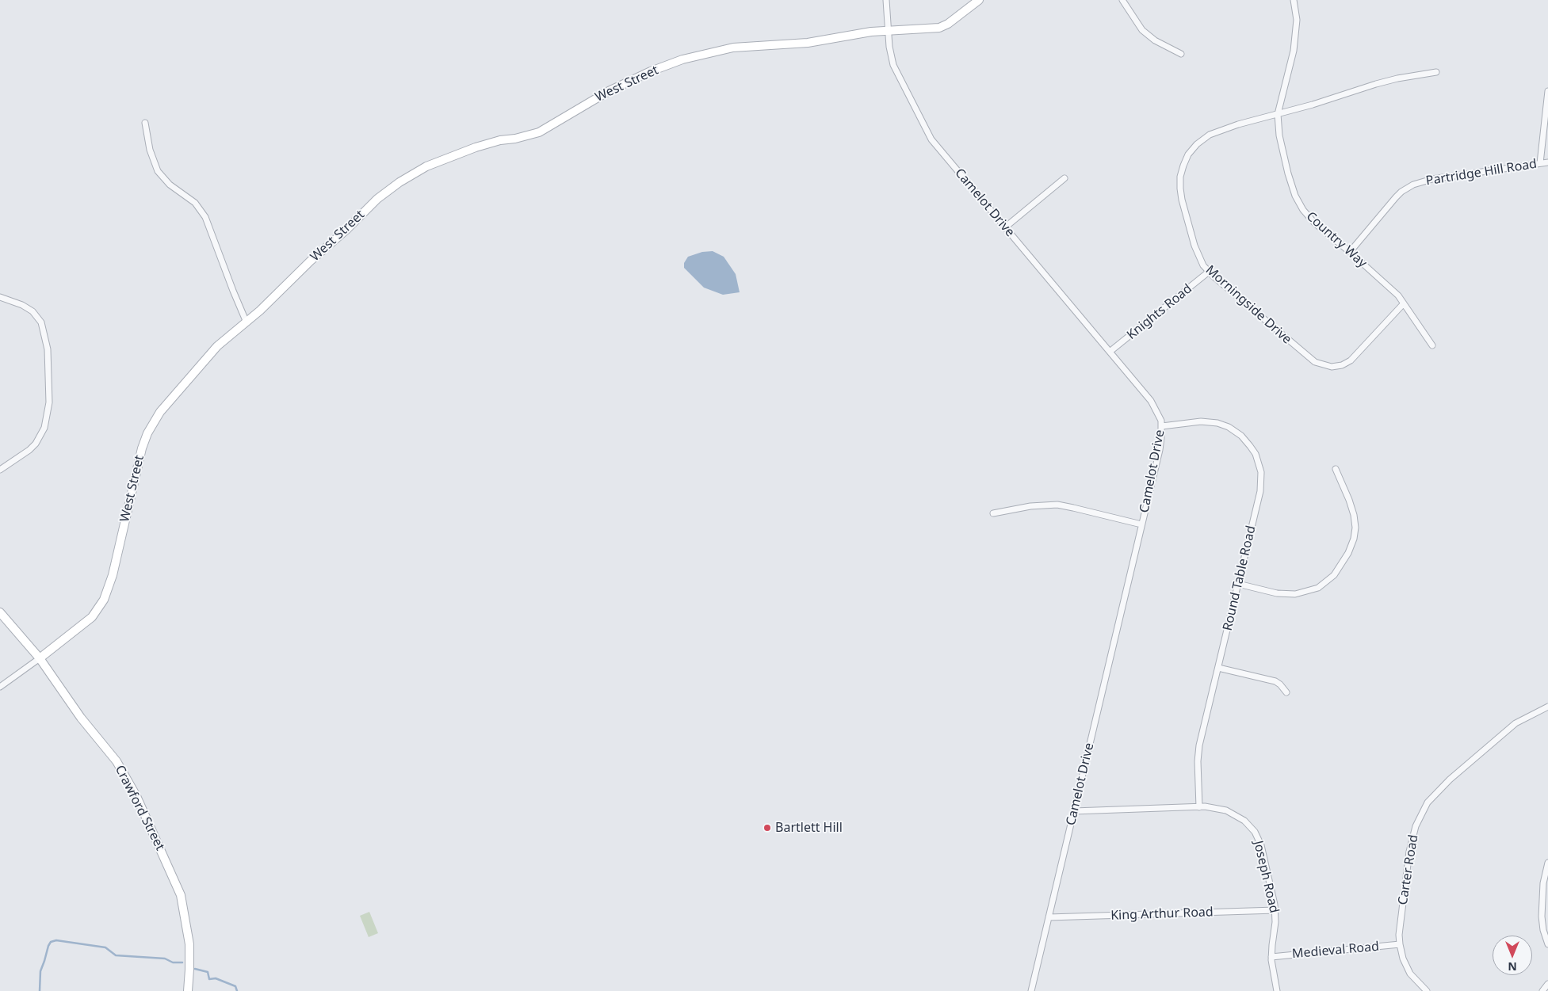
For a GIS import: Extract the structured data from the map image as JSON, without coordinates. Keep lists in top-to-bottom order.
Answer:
{
  "streets": {
    "street": [
      "West Street",
      "Partridge Hill Road",
      "Camelot Drive",
      "Country Way",
      "Morningside Drive",
      "Knights Road",
      "Round Table Road",
      "Crawford Street",
      "Carter Road",
      "Joseph Road",
      "King Arthur Road",
      "Medieval Road"
    ]
  },
  "crossings": [
    ["West Street", "Camelot Drive"],
    ["West Street", "Crawford Street"],
    ["Partridge Hill Road", "Country Way"],
    ["Camelot Drive", "Knights Road"],
    ["Camelot Drive", "Round Table Road"],
    ["Camelot Drive", "Joseph Road"],
    ["Camelot Drive", "King Arthur Road"],
    ["Country Way", "Morningside Drive"],
    ["Morningside Drive", "Knights Road"],
    ["Round Table Road", "Joseph Road"],
    ["Carter Road", "Medieval Road"],
    ["Joseph Road", "King Arthur Road"],
    ["Joseph Road", "Medieval Road"]
  ],
  "places": ["Bartlett Hill"],
  "north": "bottom"
}
